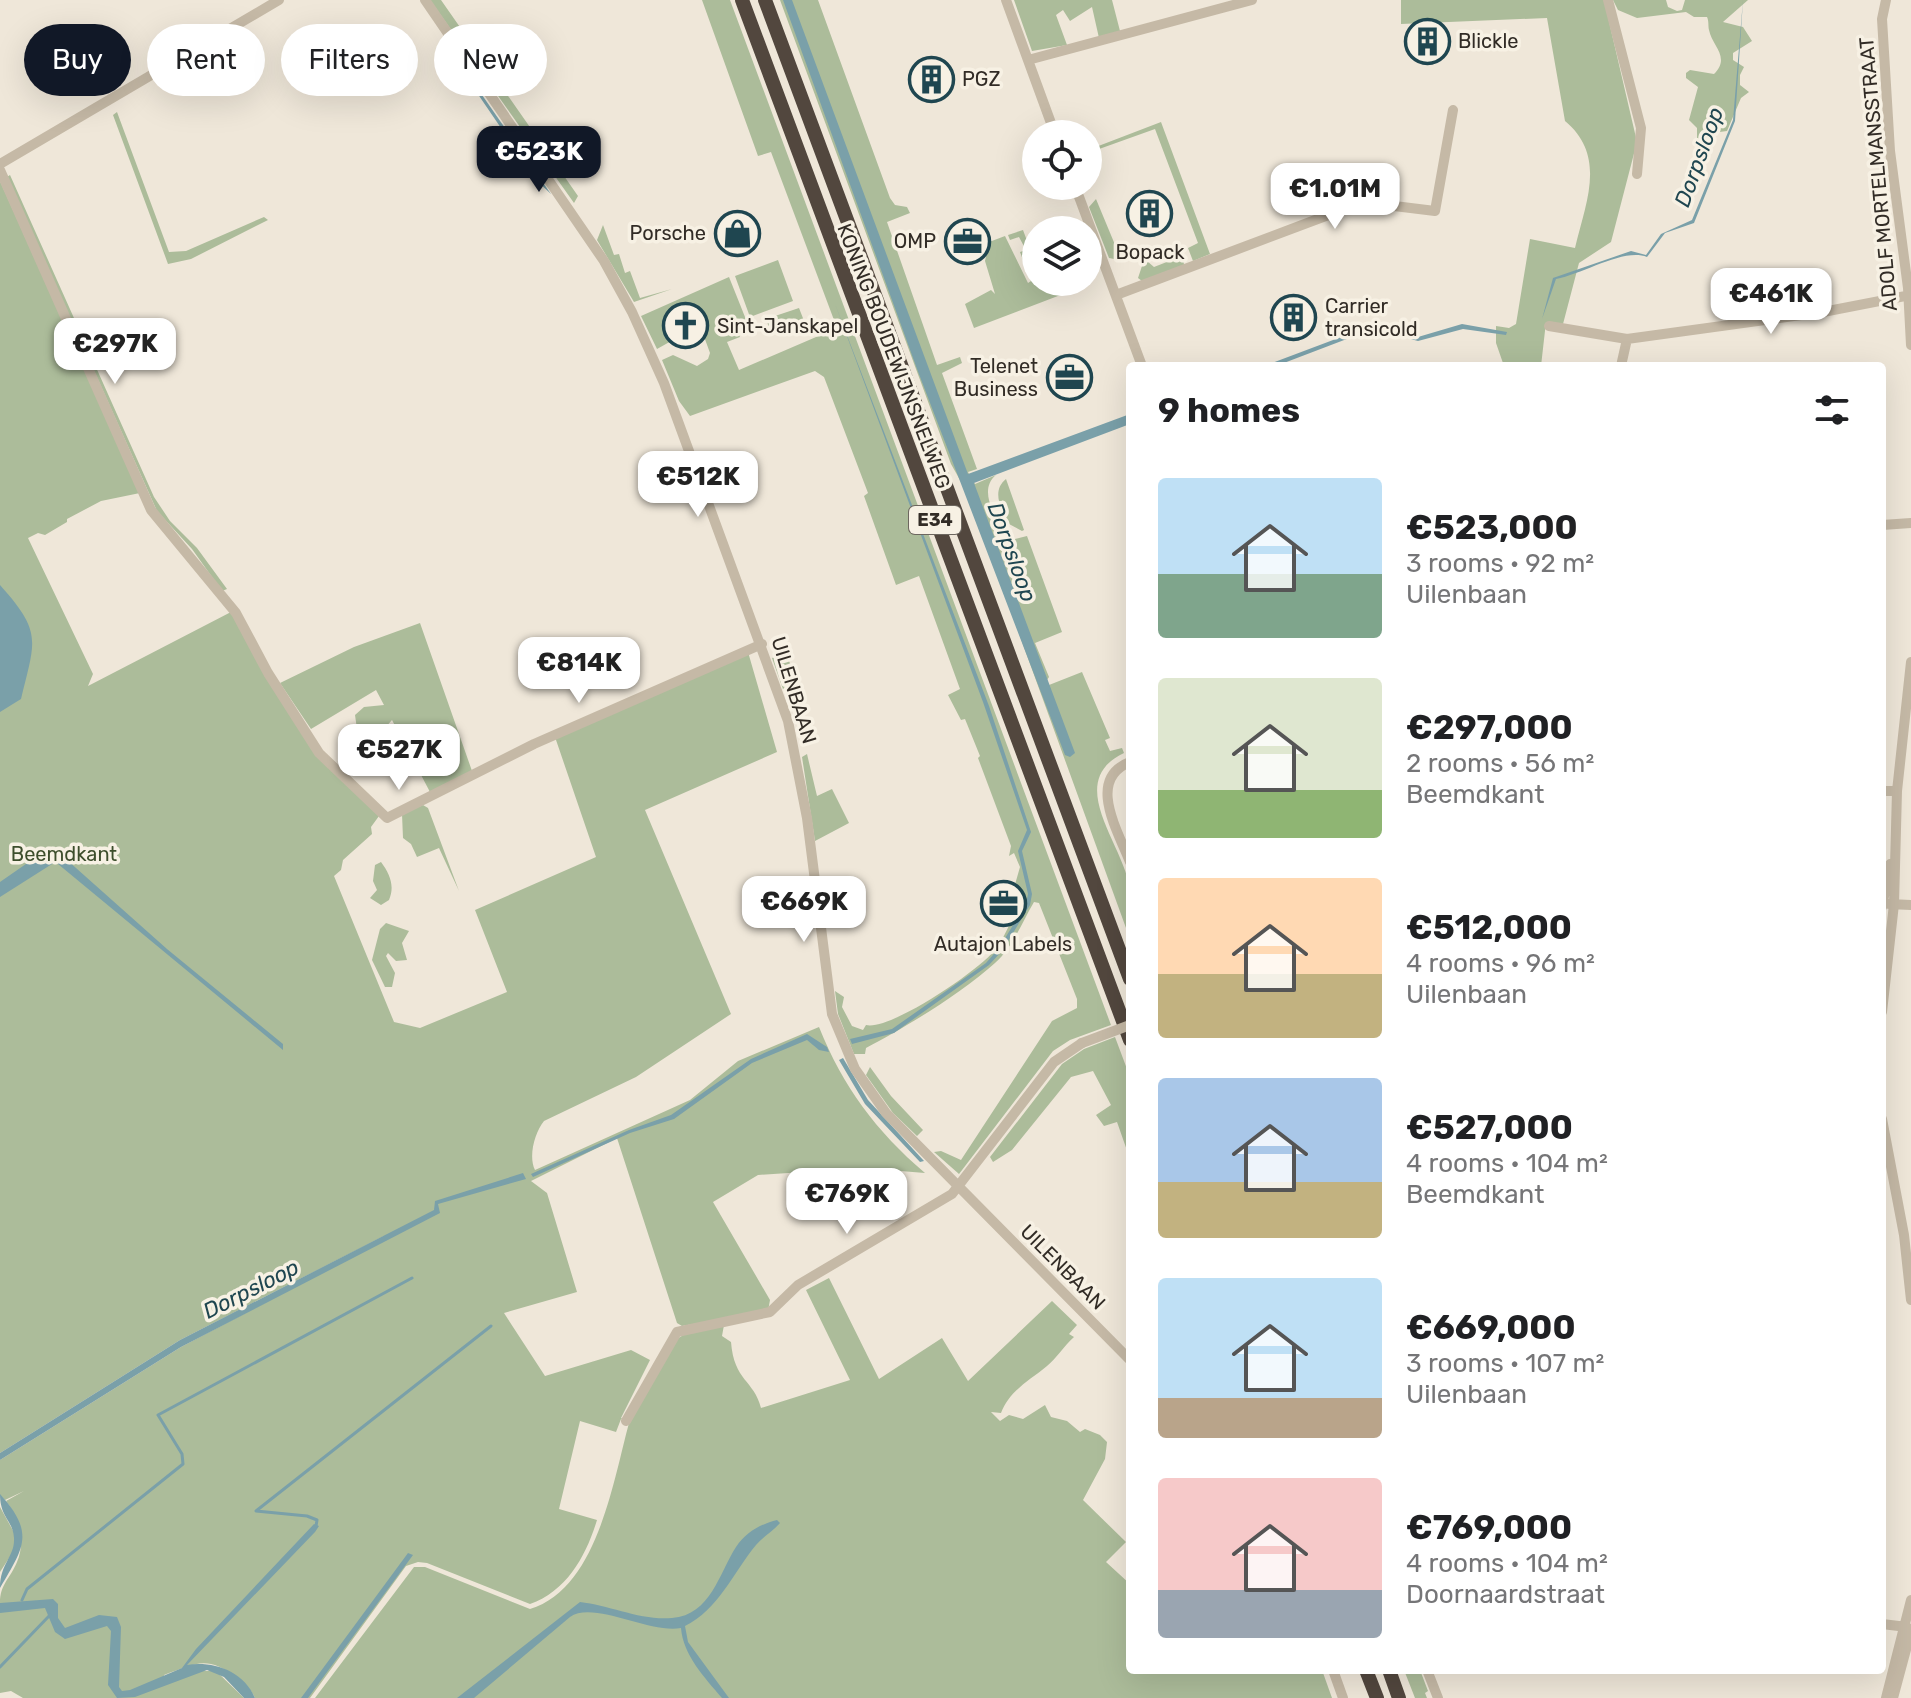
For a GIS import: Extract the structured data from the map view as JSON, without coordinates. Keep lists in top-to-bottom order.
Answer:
{
  "streets": {
    "highway": ["KONING BOUDEWIJNSNELWEG", "E34"],
    "street": ["ADOLF MORTELMANSSTRAAT", "UILENBAAN"]
  },
  "water": ["Dorpsloop"],
  "parks": ["Beemdkant"],
  "places": {
    "building": [
      "Blickle",
      "PGZ",
      "Bopack",
      "Carrier transicold"
    ],
    "shop": ["Porsche"],
    "office": ["OMP", "Telenet Business", "Autajon Labels"],
    "church": ["Sint-Janskapel"]
  },
  "page": {
    "chip": [
      "Buy",
      "Rent",
      "Filters",
      "New"
    ],
    "price": [
      "€523K",
      "€1.01M",
      "€461K",
      "€297K",
      "€512K",
      "€814K",
      "€527K",
      "€669K",
      "€769K"
    ],
    "heading": "9 homes",
    "list": [
      {
        "name": "€523,000",
        "note": "3 rooms · 92 m² · Uilenbaan"
      },
      {
        "name": "€297,000",
        "note": "2 rooms · 56 m² · Beemdkant"
      },
      {
        "name": "€512,000",
        "note": "4 rooms · 96 m² · Uilenbaan"
      },
      {
        "name": "€527,000",
        "note": "4 rooms · 104 m² · Beemdkant"
      },
      {
        "name": "€669,000",
        "note": "3 rooms · 107 m² · Uilenbaan"
      },
      {
        "name": "€769,000",
        "note": "4 rooms · 104 m² · Doornaardstraat"
      }
    ]
  }
}
